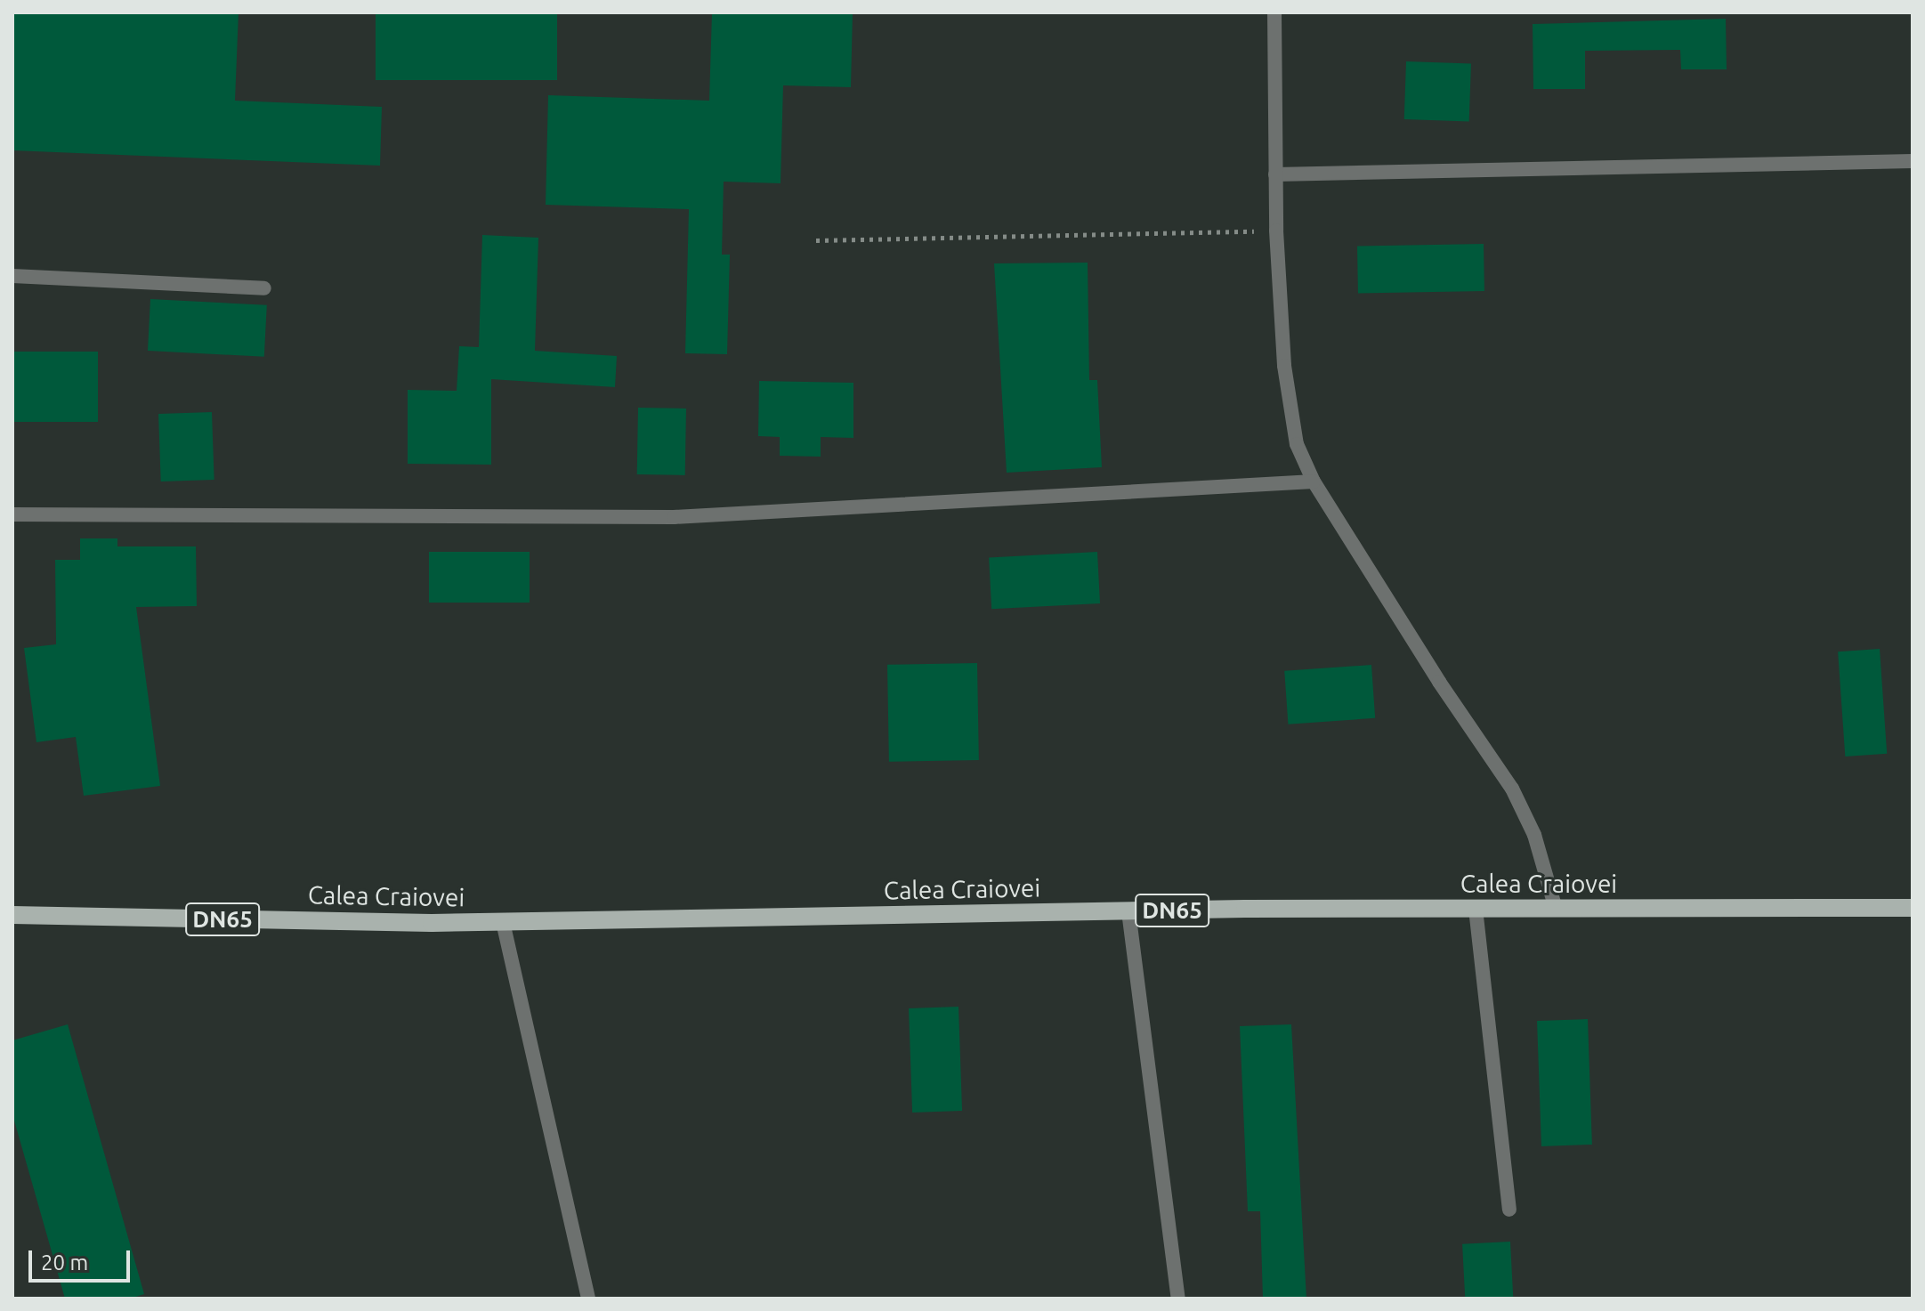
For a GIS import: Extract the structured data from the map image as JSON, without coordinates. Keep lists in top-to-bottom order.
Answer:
{
  "streets": {
    "main road": ["Calea Craiovei", "DN65"]
  },
  "scale_bar": "20 m"
}
